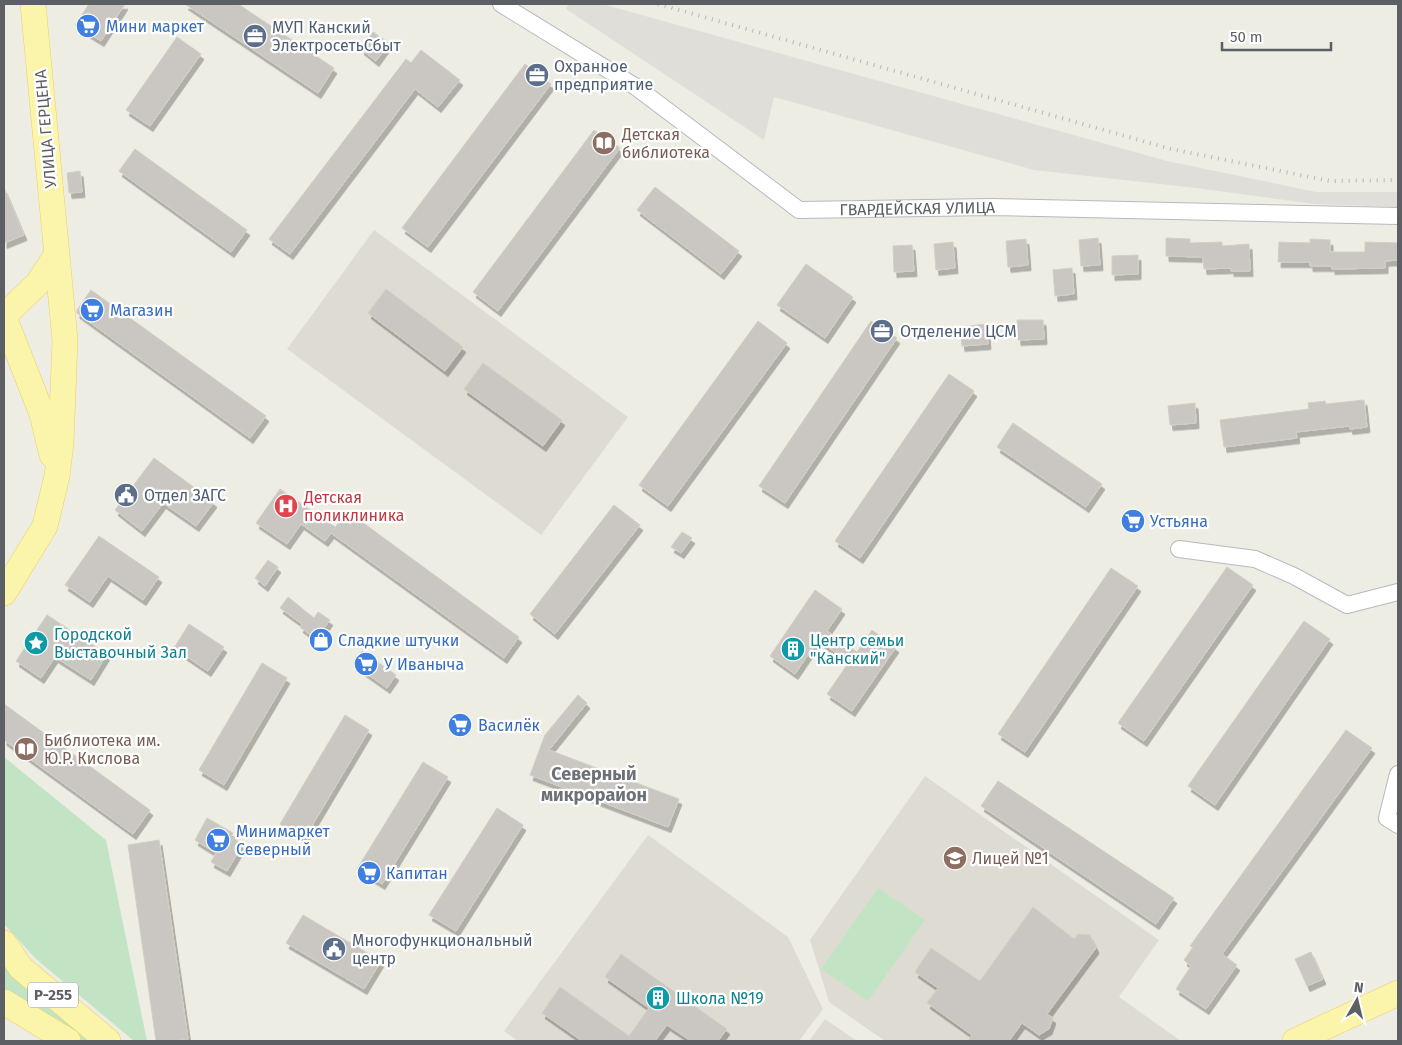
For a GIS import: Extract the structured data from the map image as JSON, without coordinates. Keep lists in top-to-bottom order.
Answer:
{
  "streets": {
    "main road": ["УЛИЦА ГЕРЦЕНА", "Р-255"],
    "street": ["ГВАРДЕЙСКАЯ УЛИЦА"]
  },
  "districts": ["Северный микрорайон"],
  "places": {
    "supermarket": [
      "Мини маркет",
      "Магазин",
      "Устьяна",
      "У Иваныча",
      "Василёк",
      "Минимаркет Северный",
      "Капитан"
    ],
    "office": ["МУП Канский ЭлектросетьСбыт", "Охранное предприятие", "Отделение ЦСМ"],
    "library": ["Детская библиотека", "Библиотека им. Ю.Р. Кислова"],
    "public building": ["Отдел ЗАГС", "Многофункциональный центр"],
    "hospital": ["Детская поликлиника"],
    "shop": ["Сладкие штучки"],
    "place": ["Городской Выставочный Зал"],
    "building": ["Центр семьи \"Канский\"", "Школа №19"],
    "school or university": ["Лицей №1"]
  },
  "scale_bar": "50 m",
  "north": "top"
}
